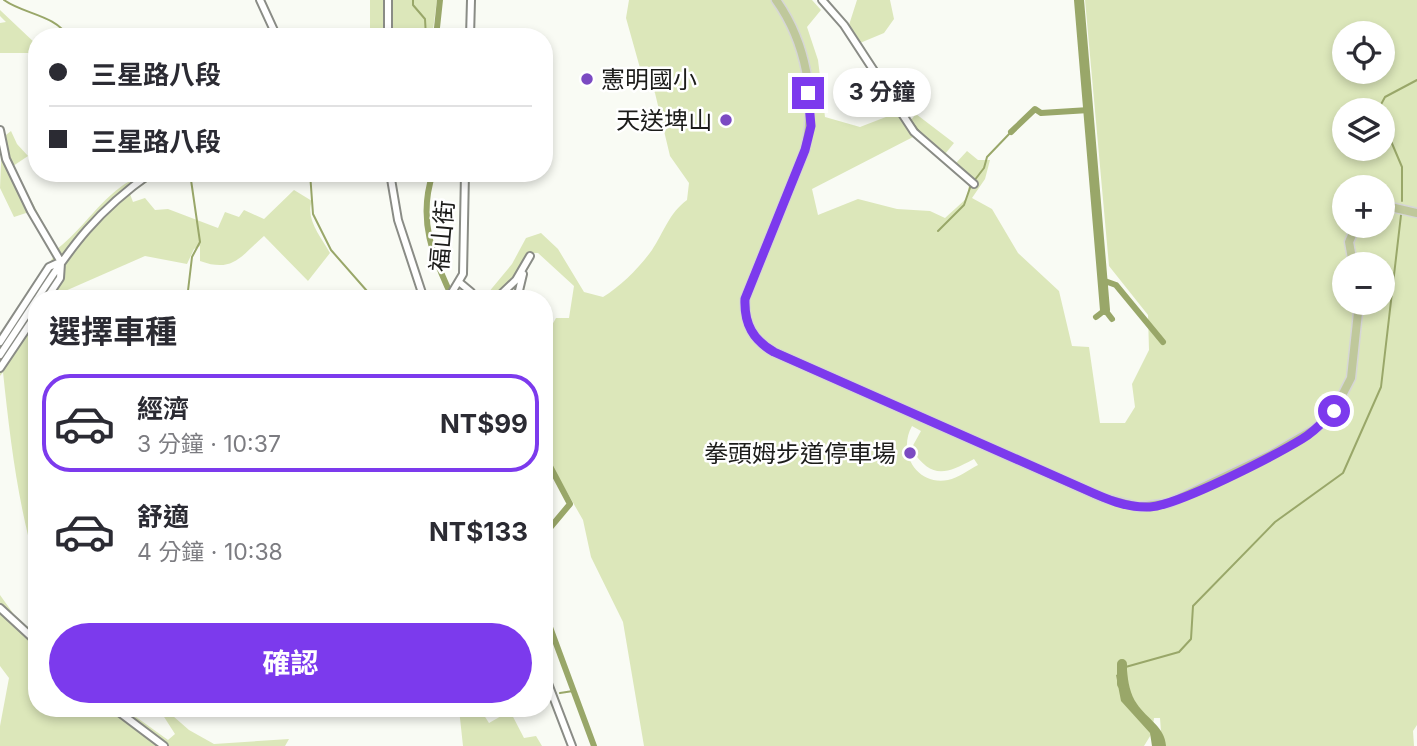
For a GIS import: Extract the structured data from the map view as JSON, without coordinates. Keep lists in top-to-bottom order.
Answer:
{
  "streets": {
    "street": ["福山街"]
  },
  "places": ["憲明國小", "天送埤山", "拳頭姆步道停車場"],
  "page": {
    "map_buttons": ["+", "−"],
    "banner": ["三星路八段", "三星路八段"],
    "bubble": "3 分鐘",
    "heading": "選擇車種",
    "list": [
      {
        "name": "經濟",
        "note": "3 分鐘 · 10:37",
        "value": "NT$99"
      },
      {
        "name": "舒適",
        "note": "4 分鐘 · 10:38",
        "value": "NT$133"
      }
    ],
    "buttons": "確認"
  }
}
